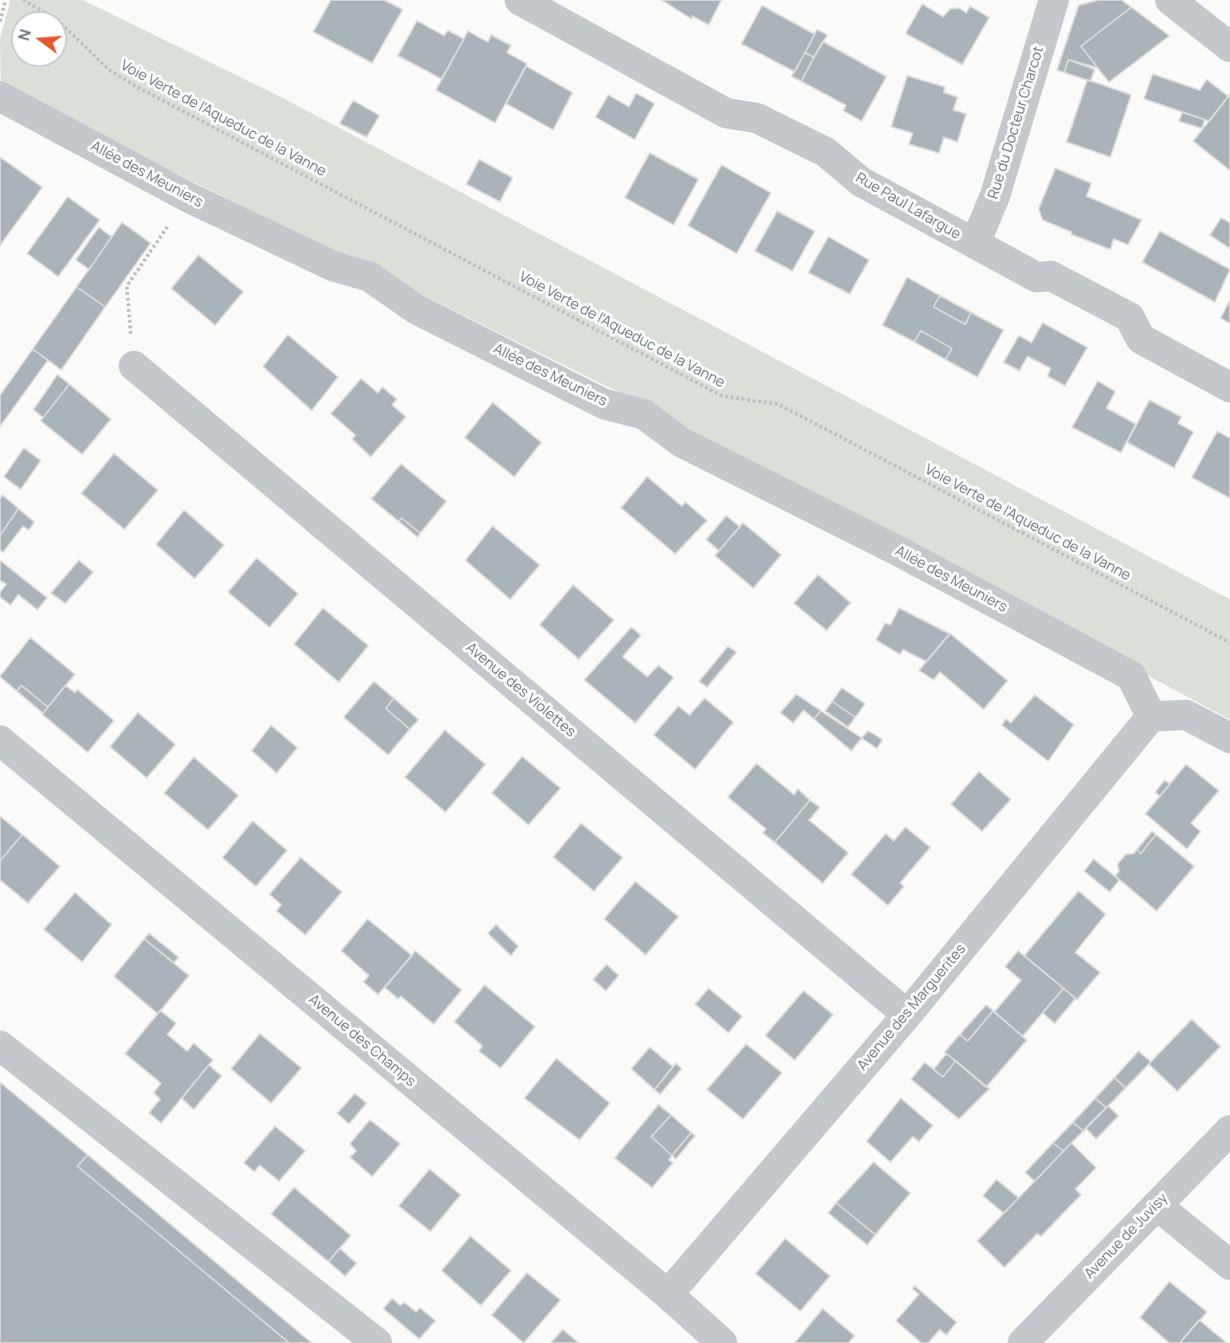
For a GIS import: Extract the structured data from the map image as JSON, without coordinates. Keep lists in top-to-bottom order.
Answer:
{
  "streets": {
    "street": [
      "Rue du Docteur Charcot",
      "Allée des Meuniers",
      "Rue Paul Lafargue",
      "Avenue des Violettes",
      "Avenue des Marguerites",
      "Avenue des Champs",
      "Avenue de Juvisy"
    ],
    "path": ["Voie Verte de l'Aqueduc de la Vanne"]
  },
  "crossings": [
    ["Rue du Docteur Charcot", "Rue Paul Lafargue"],
    ["Allée des Meuniers", "Avenue des Marguerites"],
    ["Avenue des Violettes", "Avenue des Marguerites"],
    ["Avenue des Marguerites", "Avenue des Champs"]
  ],
  "north": "left"
}
